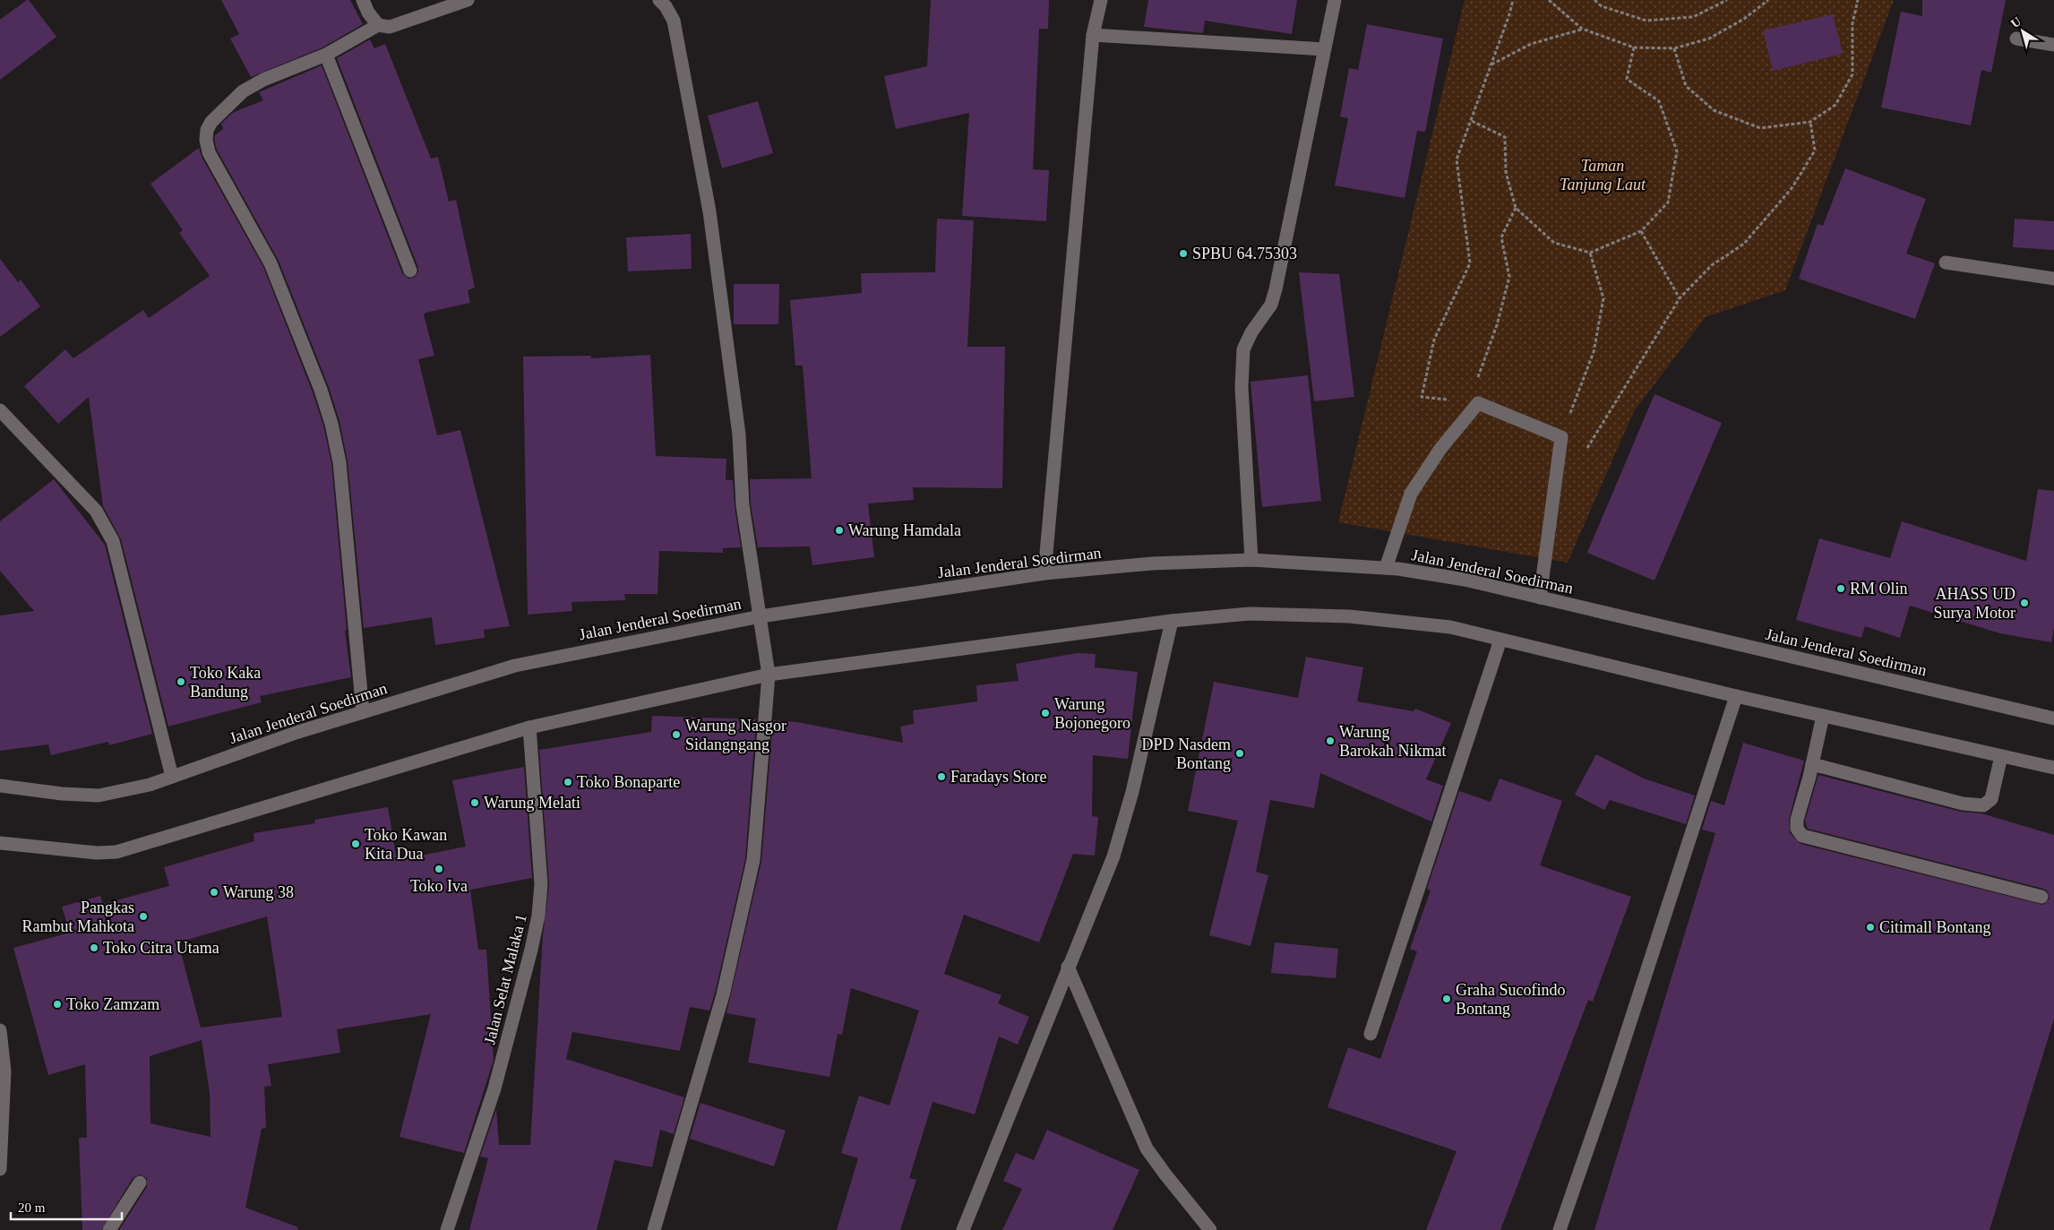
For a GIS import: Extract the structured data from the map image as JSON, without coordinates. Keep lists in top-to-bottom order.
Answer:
{
  "streets": {
    "street": ["Jalan Jenderal Soedirman", "Jalan Selat Malaka 1"]
  },
  "parks": ["Taman Tanjung Laut"],
  "places": [
    "SPBU 64.75303",
    "Warung Hamdala",
    "RM Olin",
    "AHASS UD Surya Motor",
    "Toko Kaka Bandung",
    "Warung Bojonegoro",
    "Warung Nasgor Sidangngang",
    "Warung Barokah Nikmat",
    "DPD Nasdem Bontang",
    "Faradays Store",
    "Toko Bonaparte",
    "Warung Melati",
    "Toko Kawan Kita Dua",
    "Toko Iva",
    "Warung 38",
    "Pangkas Rambut Mahkota",
    "Citimall Bontang",
    "Toko Citra Utama",
    "Graha Sucofindo Bontang",
    "Toko Zamzam"
  ],
  "scale_bar": "20 m",
  "north": "top left"
}
